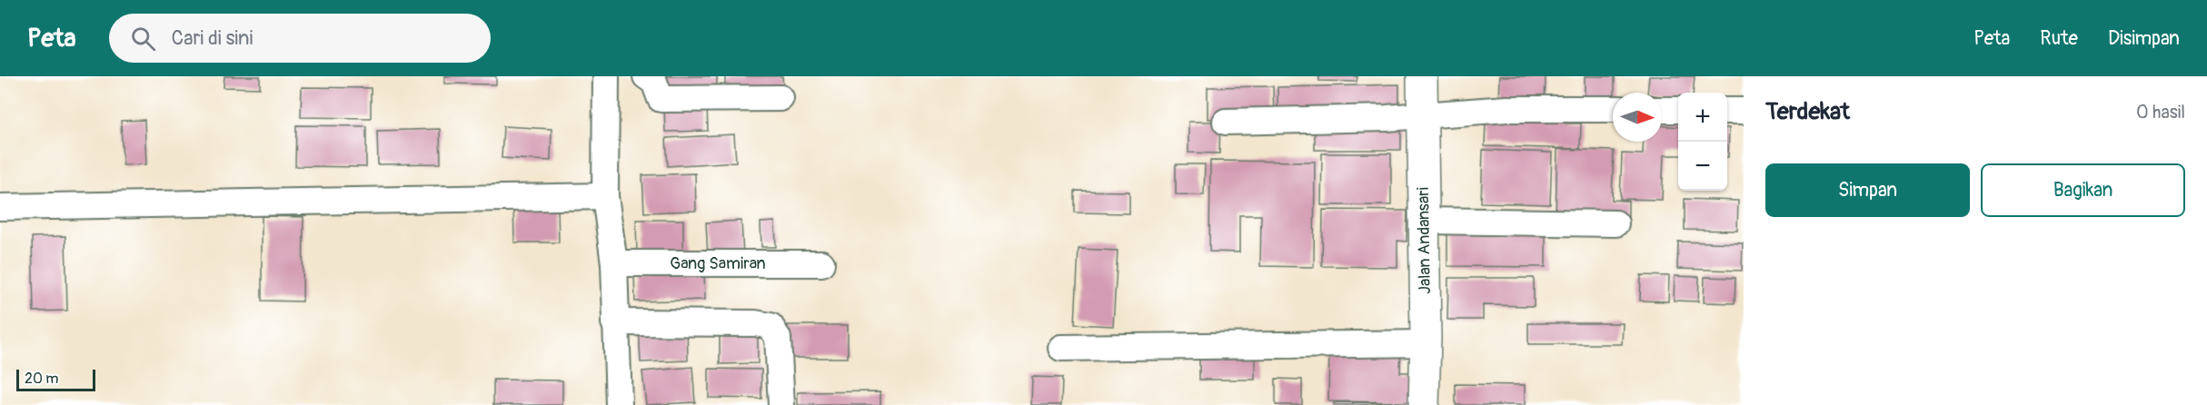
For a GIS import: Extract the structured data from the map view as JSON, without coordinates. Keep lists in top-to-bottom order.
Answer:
{
  "streets": {
    "street": ["Jalan Andansari", "Gang Samiran"]
  },
  "scale_bar": "20 m",
  "north": "right",
  "page": {
    "header": "Peta",
    "search": "Cari di sini",
    "nav": ["Peta", "Rute", "Disimpan"],
    "heading": ["Terdekat", "0 hasil"],
    "map_buttons": ["+", "−"],
    "buttons": ["Simpan", "Bagikan"],
    "scale": "20 m"
  }
}
